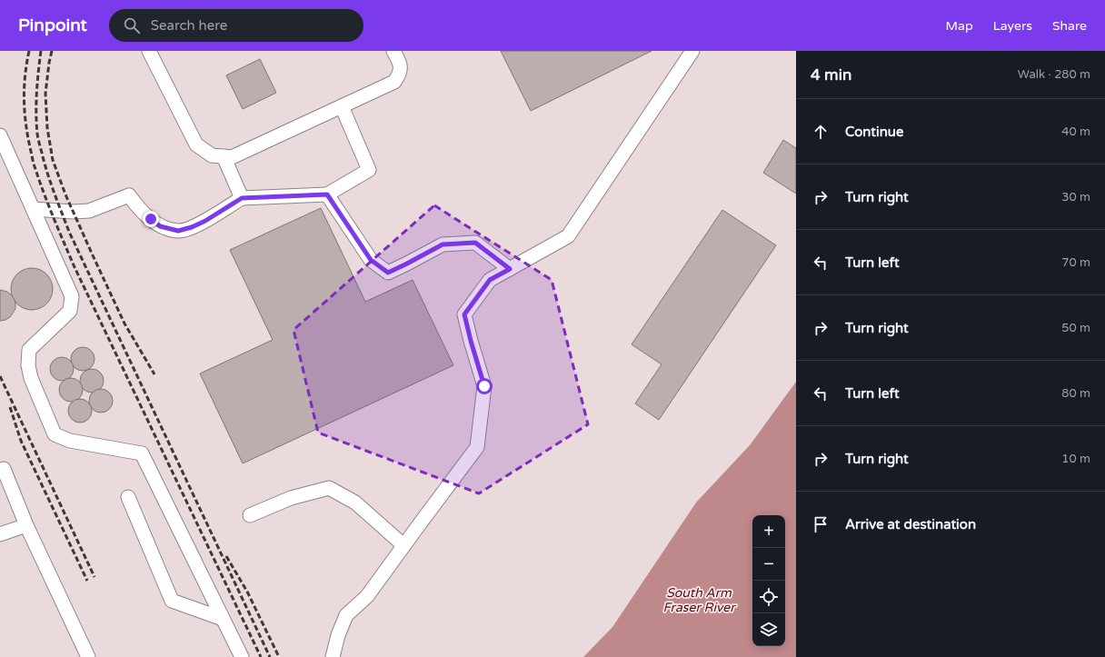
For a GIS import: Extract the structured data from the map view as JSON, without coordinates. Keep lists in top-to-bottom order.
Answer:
{
  "water": ["South Arm Fraser River"],
  "page": {
    "header": "Pinpoint",
    "search": "Search here",
    "nav": ["Map", "Layers", "Share"],
    "heading": ["4 min", "Walk · 280 m"],
    "list": [
      ["Continue", "40 m"],
      ["Turn right", "30 m"],
      ["Turn left", "70 m"],
      ["Turn right", "50 m"],
      ["Turn left", "80 m"],
      ["Turn right", "10 m"],
      "Arrive at destination"
    ],
    "map_buttons": ["+", "−"]
  }
}
